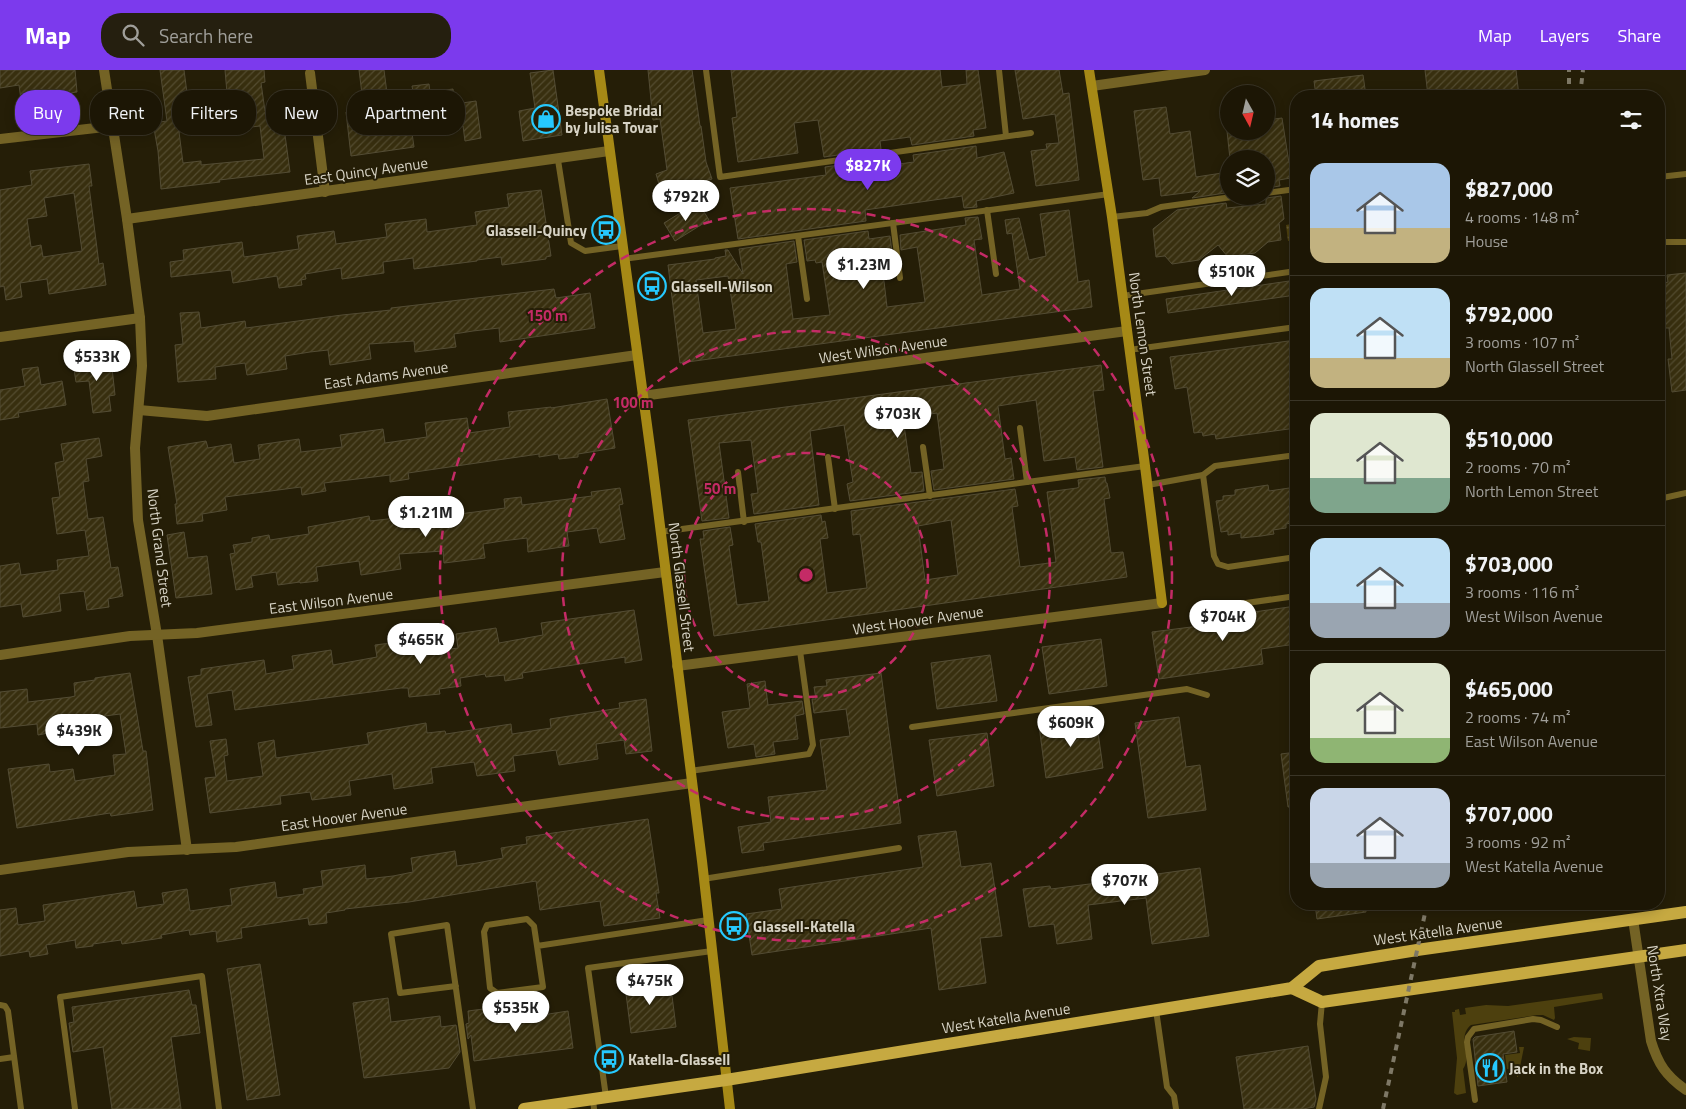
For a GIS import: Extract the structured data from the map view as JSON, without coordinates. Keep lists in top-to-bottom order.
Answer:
{
  "streets": {
    "main road": ["North Lemon Street", "North Glassell Street", "West Katella Avenue"],
    "street": [
      "East Quincy Avenue",
      "West Wilson Avenue",
      "East Adams Avenue",
      "North Grand Street",
      "East Wilson Avenue",
      "West Hoover Avenue",
      "East Hoover Avenue",
      "North Xtra Way"
    ]
  },
  "crossings": [
    ["East Quincy Avenue", "North Grand Street"],
    ["East Quincy Avenue", "North Glassell Street"],
    ["North Lemon Street", "West Wilson Avenue"],
    ["North Lemon Street", "West Hoover Avenue"],
    ["West Wilson Avenue", "North Glassell Street"],
    ["East Adams Avenue", "North Grand Street"],
    ["East Adams Avenue", "North Glassell Street"],
    ["North Grand Street", "East Wilson Avenue"],
    ["North Grand Street", "East Hoover Avenue"],
    ["North Glassell Street", "East Wilson Avenue"],
    ["North Glassell Street", "West Hoover Avenue"],
    ["North Glassell Street", "East Hoover Avenue"],
    ["North Glassell Street", "West Katella Avenue"],
    ["West Katella Avenue", "North Xtra Way"]
  ],
  "places": {
    "shop": ["Bespoke Bridal by Julisa Tovar"],
    "bus stop": [
      "Glassell-Quincy",
      "Glassell-Wilson",
      "Glassell-Katella",
      "Katella-Glassell"
    ],
    "restaurant": ["Jack in the Box"]
  },
  "north": "bottom",
  "page": {
    "header": "Map",
    "search": "Search here",
    "nav": ["Map", "Layers", "Share"],
    "chip": [
      "Buy",
      "Rent",
      "Filters",
      "New",
      "Apartment"
    ],
    "heading": "14 homes",
    "price": [
      "$827K",
      "$792K",
      "$1.23M",
      "$510K",
      "$533K",
      "$703K",
      "$1.21M",
      "$704K",
      "$465K",
      "$609K",
      "$439K",
      "$707K",
      "$475K",
      "$535K"
    ],
    "list": [
      {
        "name": "$827,000",
        "note": "4 rooms · 148 m² · House"
      },
      {
        "name": "$792,000",
        "note": "3 rooms · 107 m² · North Glassell Street"
      },
      {
        "name": "$510,000",
        "note": "2 rooms · 70 m² · North Lemon Street"
      },
      {
        "name": "$703,000",
        "note": "3 rooms · 116 m² · West Wilson Avenue"
      },
      {
        "name": "$465,000",
        "note": "2 rooms · 74 m² · East Wilson Avenue"
      },
      {
        "name": "$707,000",
        "note": "3 rooms · 92 m² · West Katella Avenue"
      }
    ]
  },
  "rings": ["150 m", "100 m", "50 m"]
}
